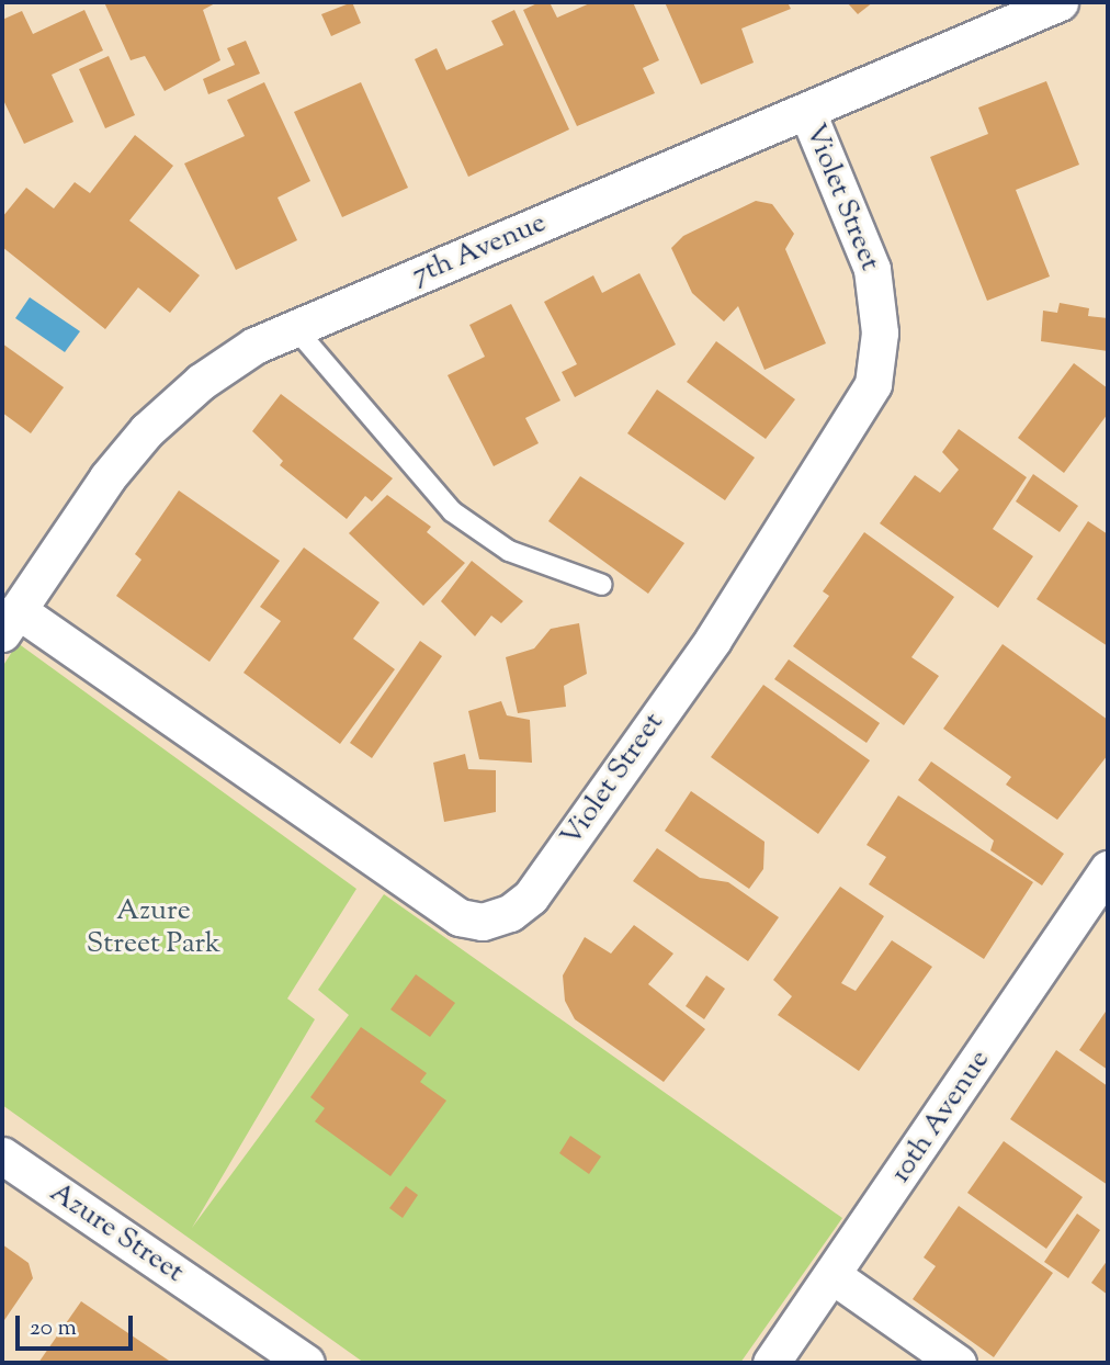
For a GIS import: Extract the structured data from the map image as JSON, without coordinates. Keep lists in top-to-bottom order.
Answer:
{
  "streets": {
    "street": [
      "Violet Street",
      "7th Avenue",
      "10th Avenue",
      "Azure Street"
    ]
  },
  "crossings": [
    ["Violet Street", "7th Avenue"]
  ],
  "parks": ["Azure Street Park"],
  "scale_bar": "20 m"
}
